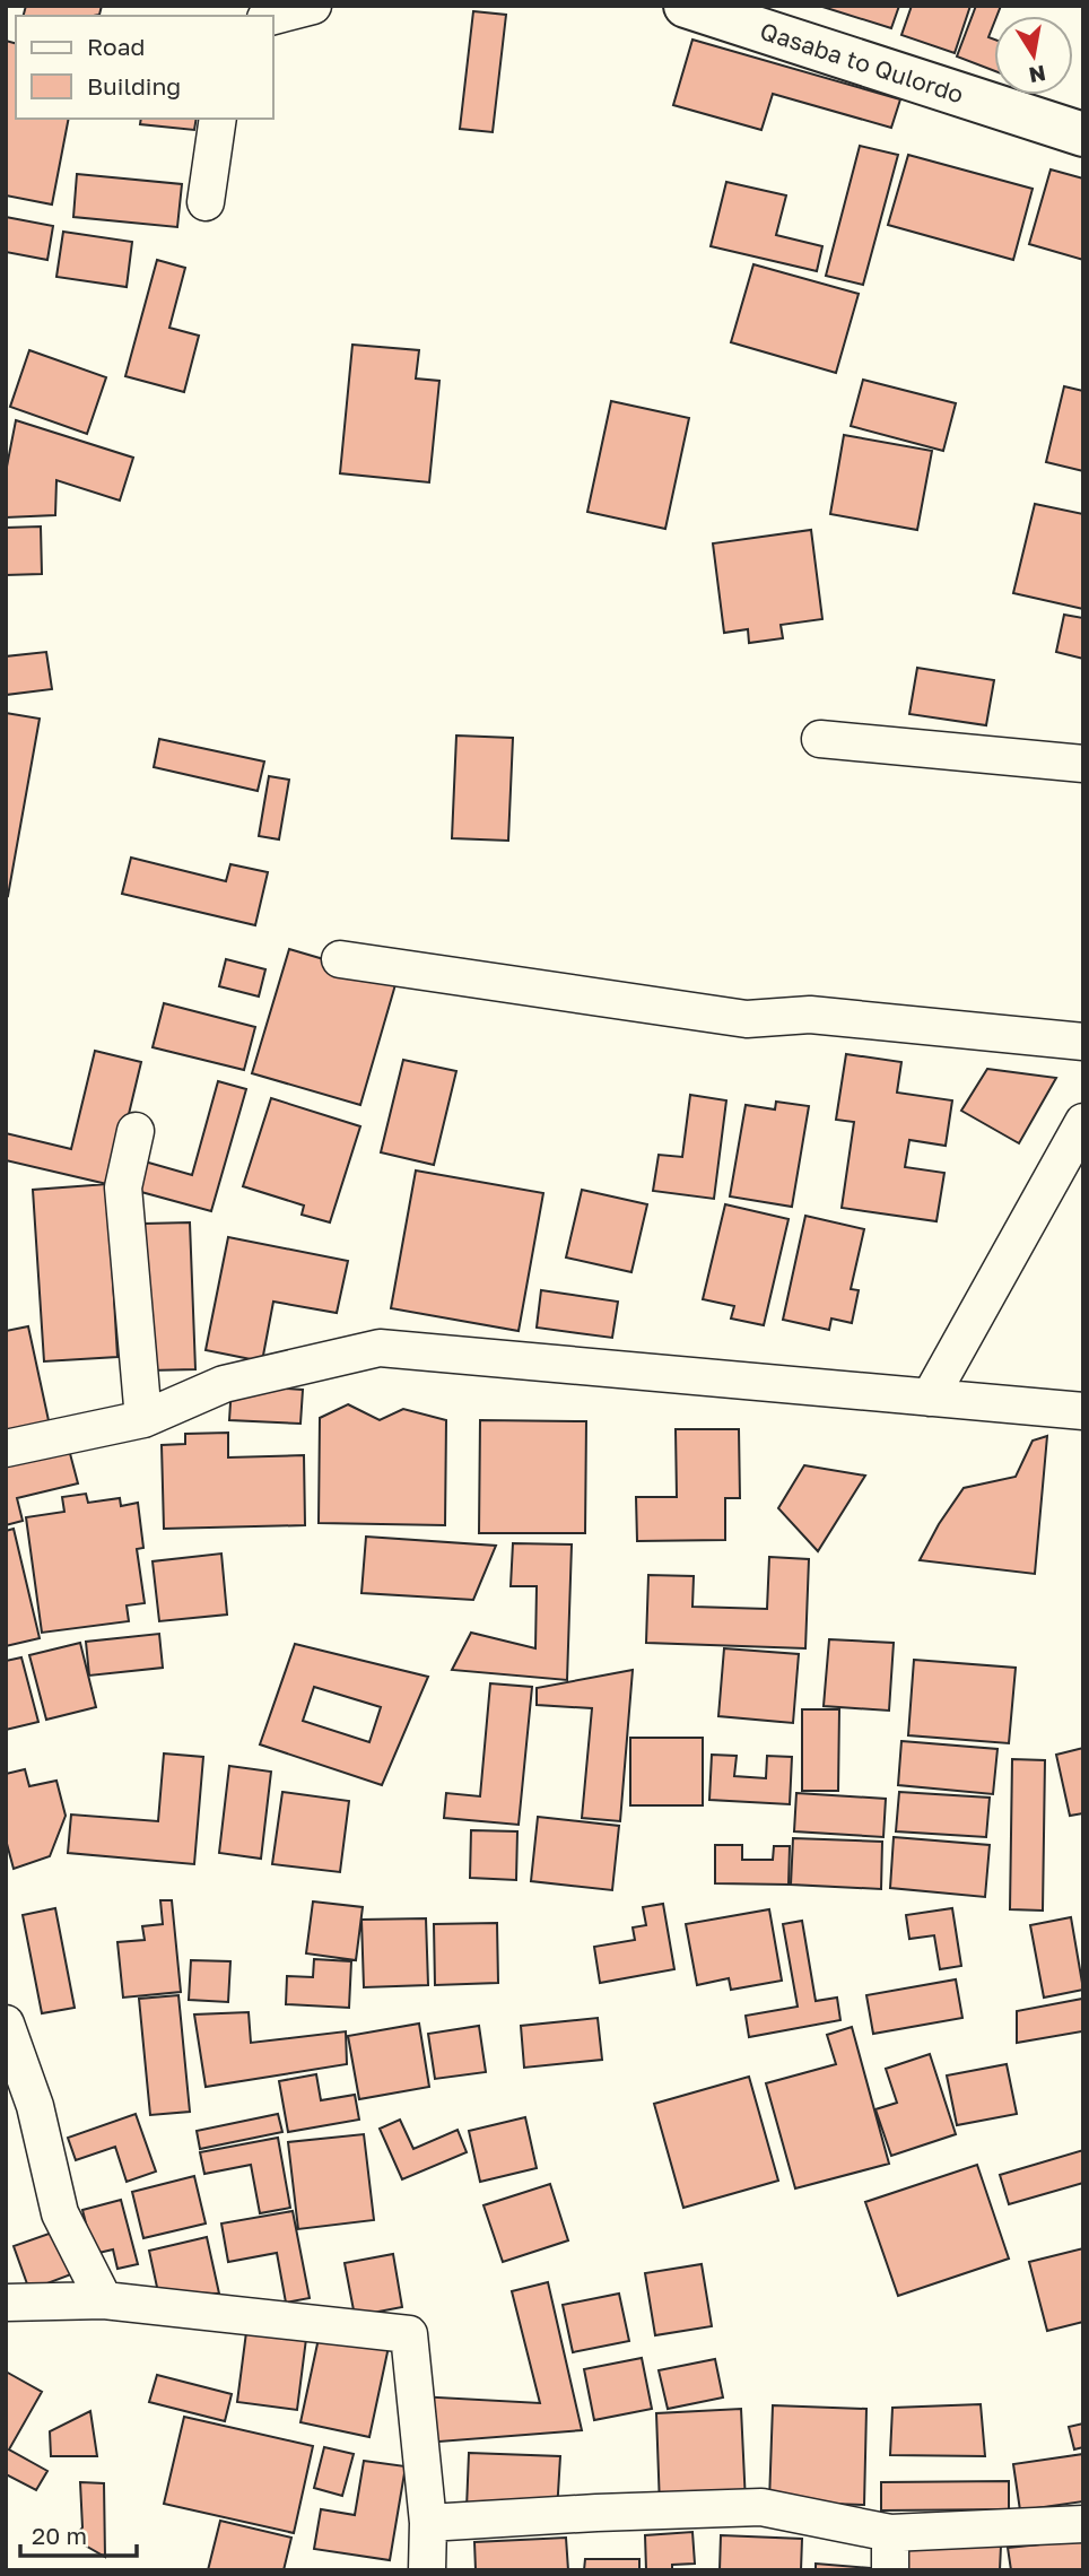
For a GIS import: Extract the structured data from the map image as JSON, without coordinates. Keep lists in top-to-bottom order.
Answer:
{
  "streets": {
    "street": ["Qasaba to Qulordo"]
  },
  "legend": ["Road", "Building"],
  "scale_bar": "20 m",
  "north": "bottom"
}
